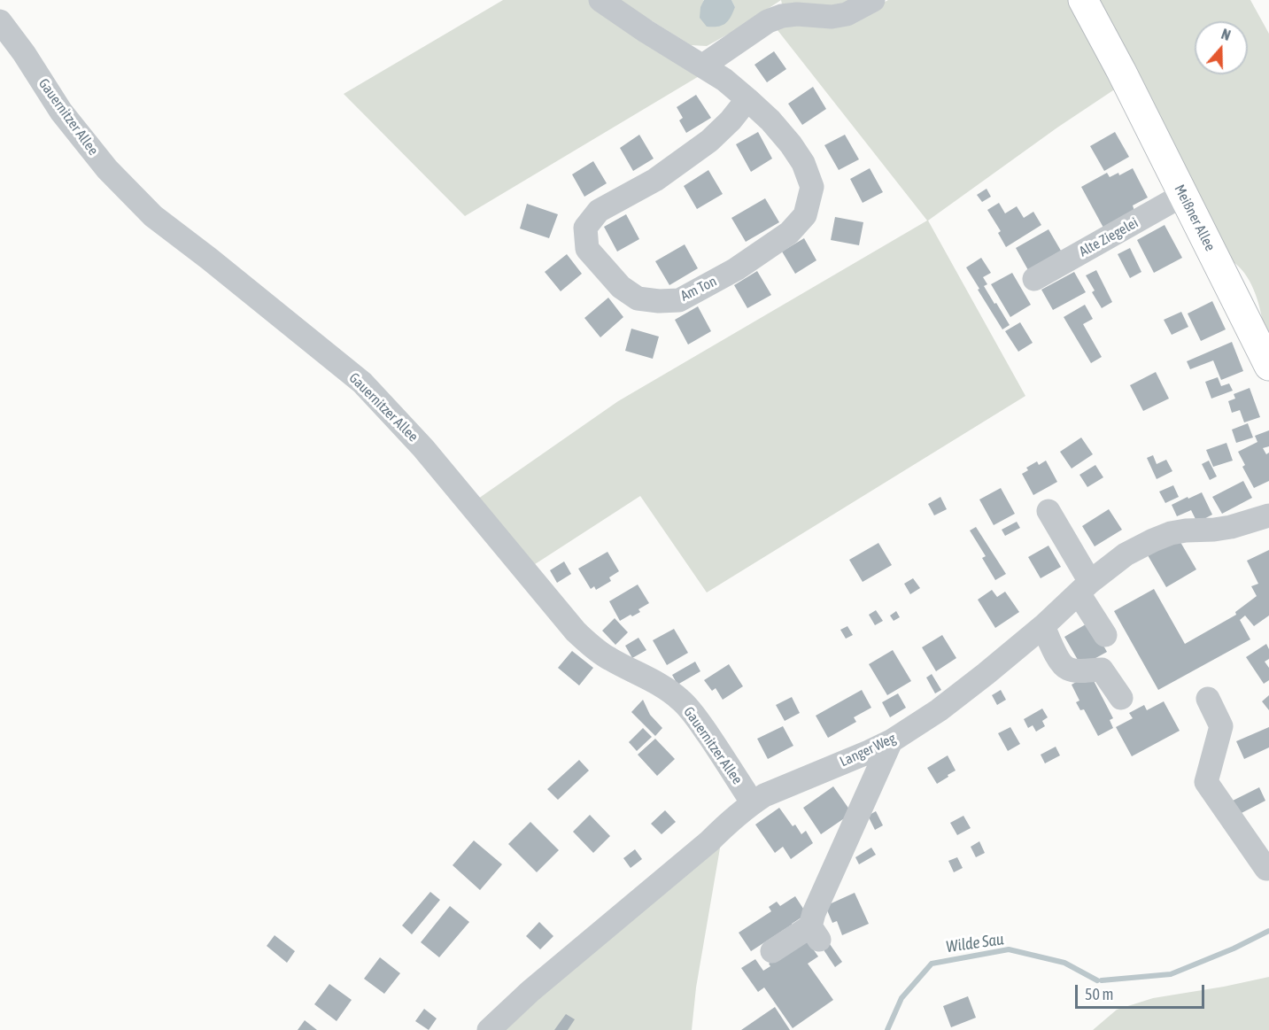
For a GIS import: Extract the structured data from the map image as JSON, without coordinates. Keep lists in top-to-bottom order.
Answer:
{
  "streets": {
    "main road": ["Meißner Allee"],
    "street": [
      "Gauernitzer Allee",
      "Alte Ziegelei",
      "Am Ton",
      "Langer Weg"
    ]
  },
  "crossings": [
    ["Gauernitzer Allee", "Langer Weg"],
    ["Meißner Allee", "Alte Ziegelei"]
  ],
  "water": ["Wilde Sau"],
  "scale_bar": "50 m",
  "north": "top"
}
